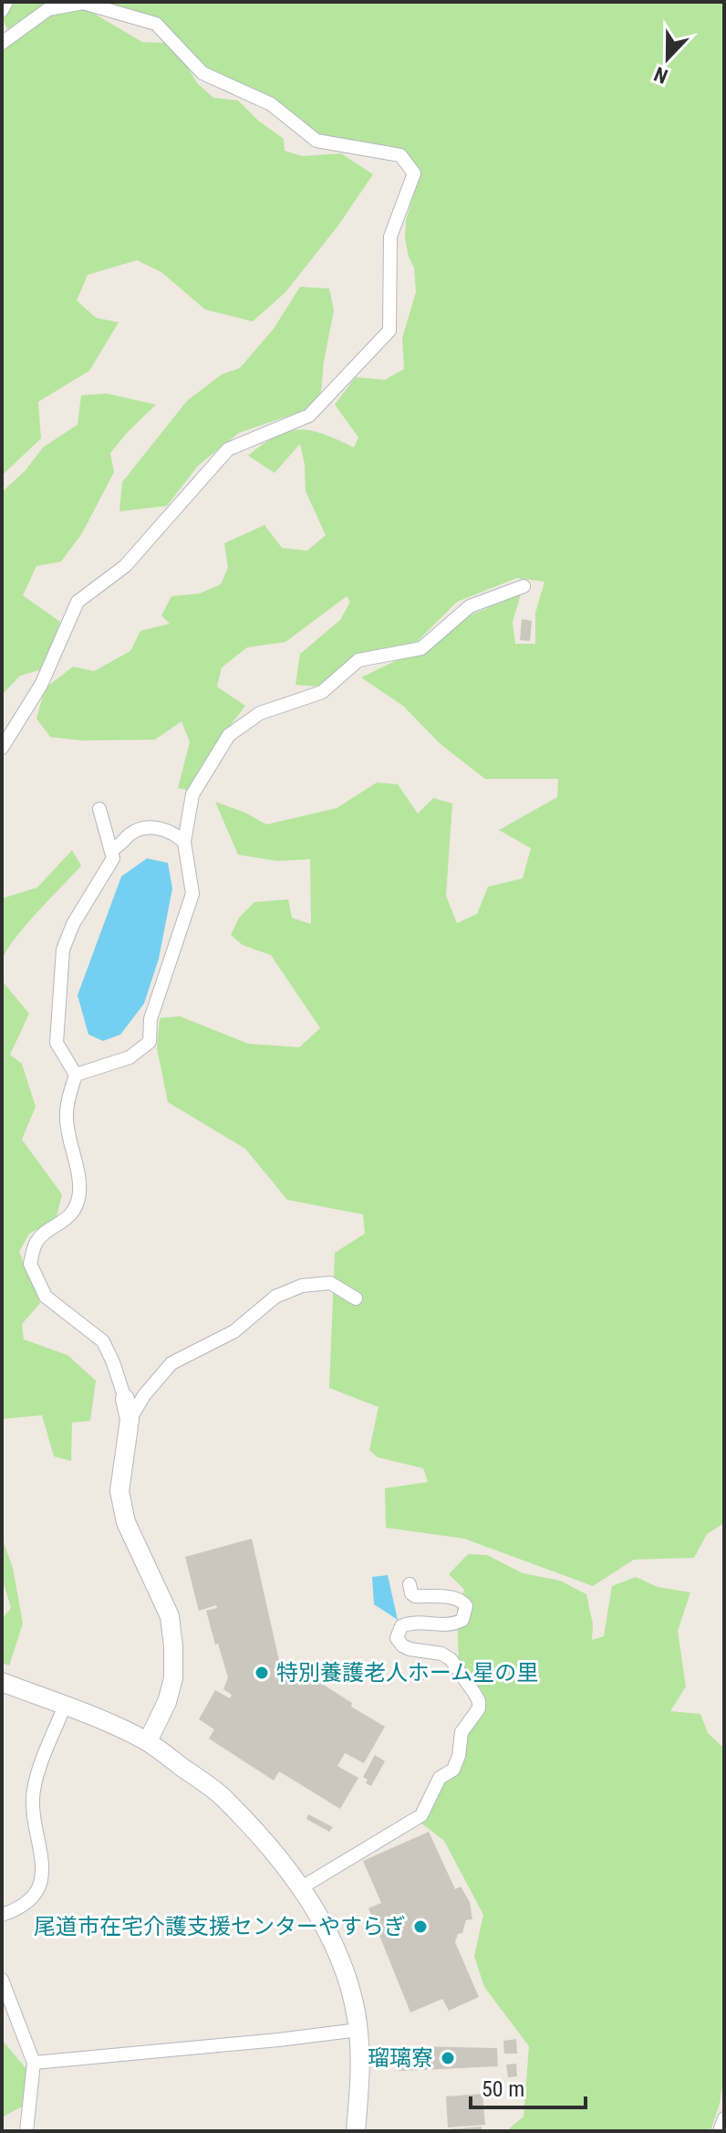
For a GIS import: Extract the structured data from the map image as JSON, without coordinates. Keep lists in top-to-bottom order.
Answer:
{
  "places": ["特別養護老人ホーム星の里", "尾道市在宅介護支援センターやすらぎ", "瑠璃寮"],
  "scale_bar": "50 m",
  "north": "bottom"
}
